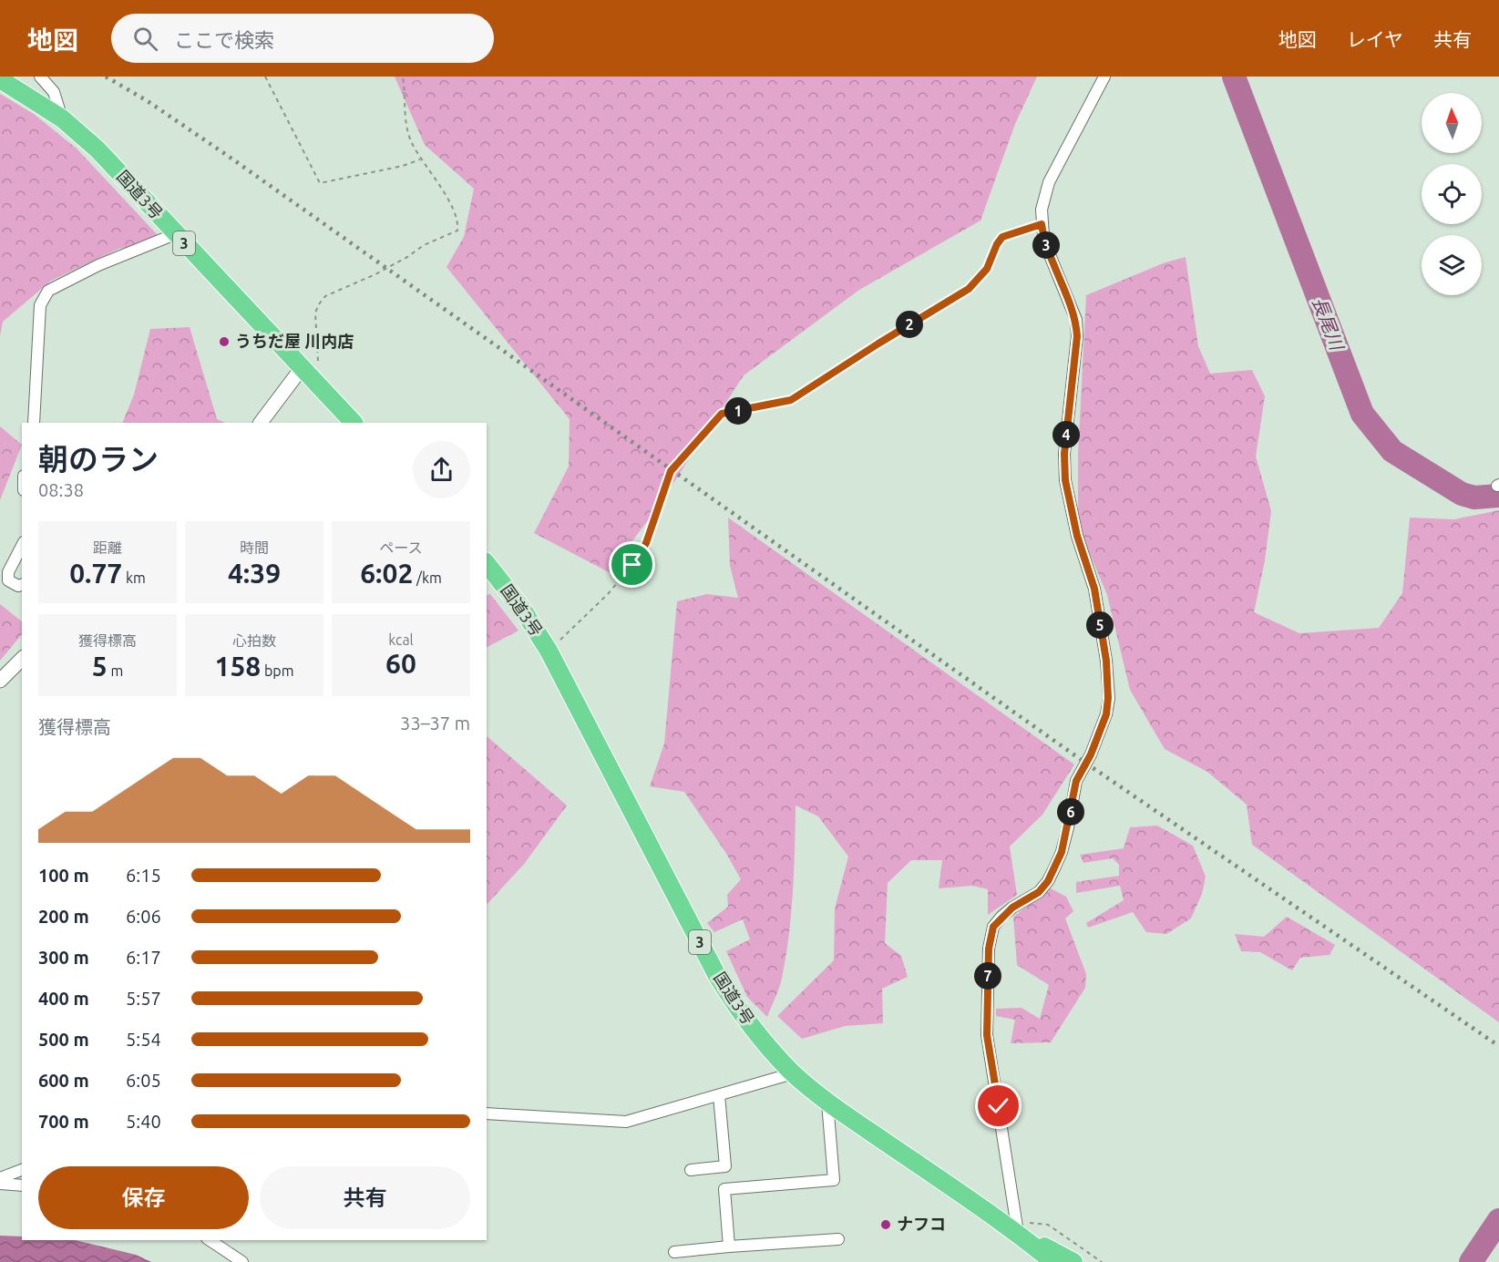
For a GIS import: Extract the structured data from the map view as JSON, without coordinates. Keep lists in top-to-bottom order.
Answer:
{
  "streets": {
    "highway": ["国道3号", "3"]
  },
  "water": ["長尾川"],
  "places": ["うちだ屋 川内店", "ナフコ"],
  "north": "top",
  "page": {
    "header": "地図",
    "search": "ここで検索",
    "nav": ["地図", "レイヤ", "共有"],
    "pins": [
      "3",
      "2",
      "1",
      "4",
      "5",
      "6",
      "7"
    ],
    "heading": ["朝のラン", "08:38"],
    "stats": [
      ["距離", "0.77 km"],
      ["時間", "4:39"],
      ["ペース", "6:02 /km"],
      ["獲得標高", "5 m"],
      ["心拍数", "158 bpm"],
      ["kcal", "60"]
    ],
    "chart": ["獲得標高", "33–37 m"],
    "list": [
      {
        "name": "100 m",
        "note": "6:15"
      },
      {
        "name": "200 m",
        "note": "6:06"
      },
      {
        "name": "300 m",
        "note": "6:17"
      },
      {
        "name": "400 m",
        "note": "5:57"
      },
      {
        "name": "500 m",
        "note": "5:54"
      },
      {
        "name": "600 m",
        "note": "6:05"
      },
      {
        "name": "700 m",
        "note": "5:40"
      }
    ],
    "buttons": ["保存", "共有"]
  }
}
